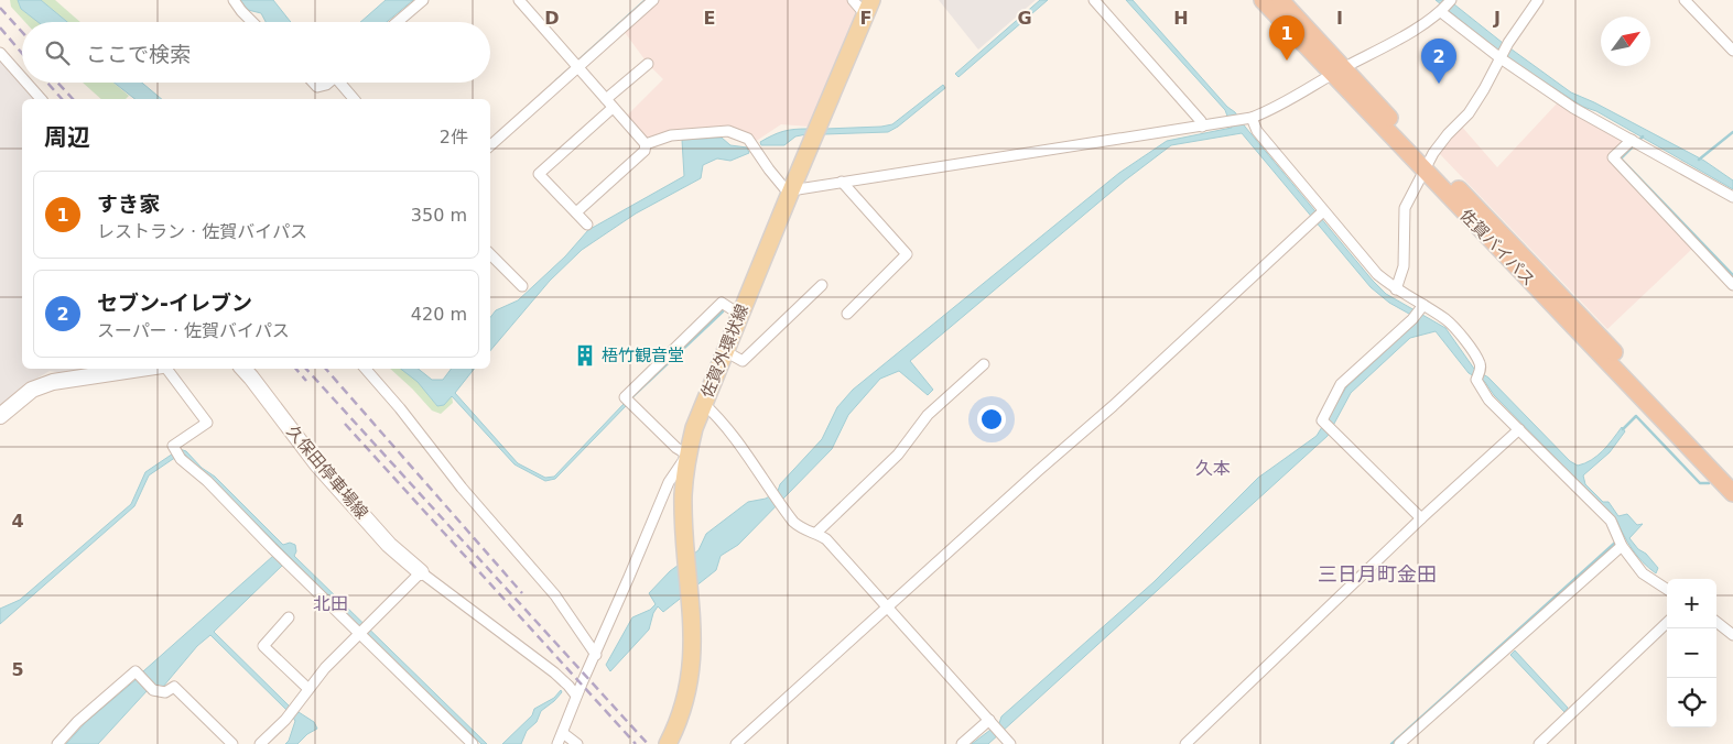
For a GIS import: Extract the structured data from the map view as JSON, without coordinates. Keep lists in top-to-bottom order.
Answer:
{
  "streets": {
    "highway": ["佐賀バイパス"],
    "main road": ["佐賀外環状線", "久保田停車場線"]
  },
  "districts": ["久本", "三日月町金田", "北田"],
  "places": {
    "building": ["梧竹観音堂"]
  },
  "north": "top right",
  "page": {
    "pins": ["1", "2"],
    "search": "ここで検索",
    "heading": ["周辺", "2件"],
    "list": [
      {
        "mark": "1",
        "name": "すき家",
        "note": "レストラン · 佐賀バイパス",
        "value": "350 m"
      },
      {
        "mark": "2",
        "name": "セブン-イレブン",
        "note": "スーパー · 佐賀バイパス",
        "value": "420 m"
      }
    ],
    "map_buttons": ["+", "−"]
  },
  "grid": {
    "columns": [
      "D",
      "E",
      "F",
      "G",
      "H",
      "I",
      "J"
    ],
    "rows": ["4", "5"]
  }
}
